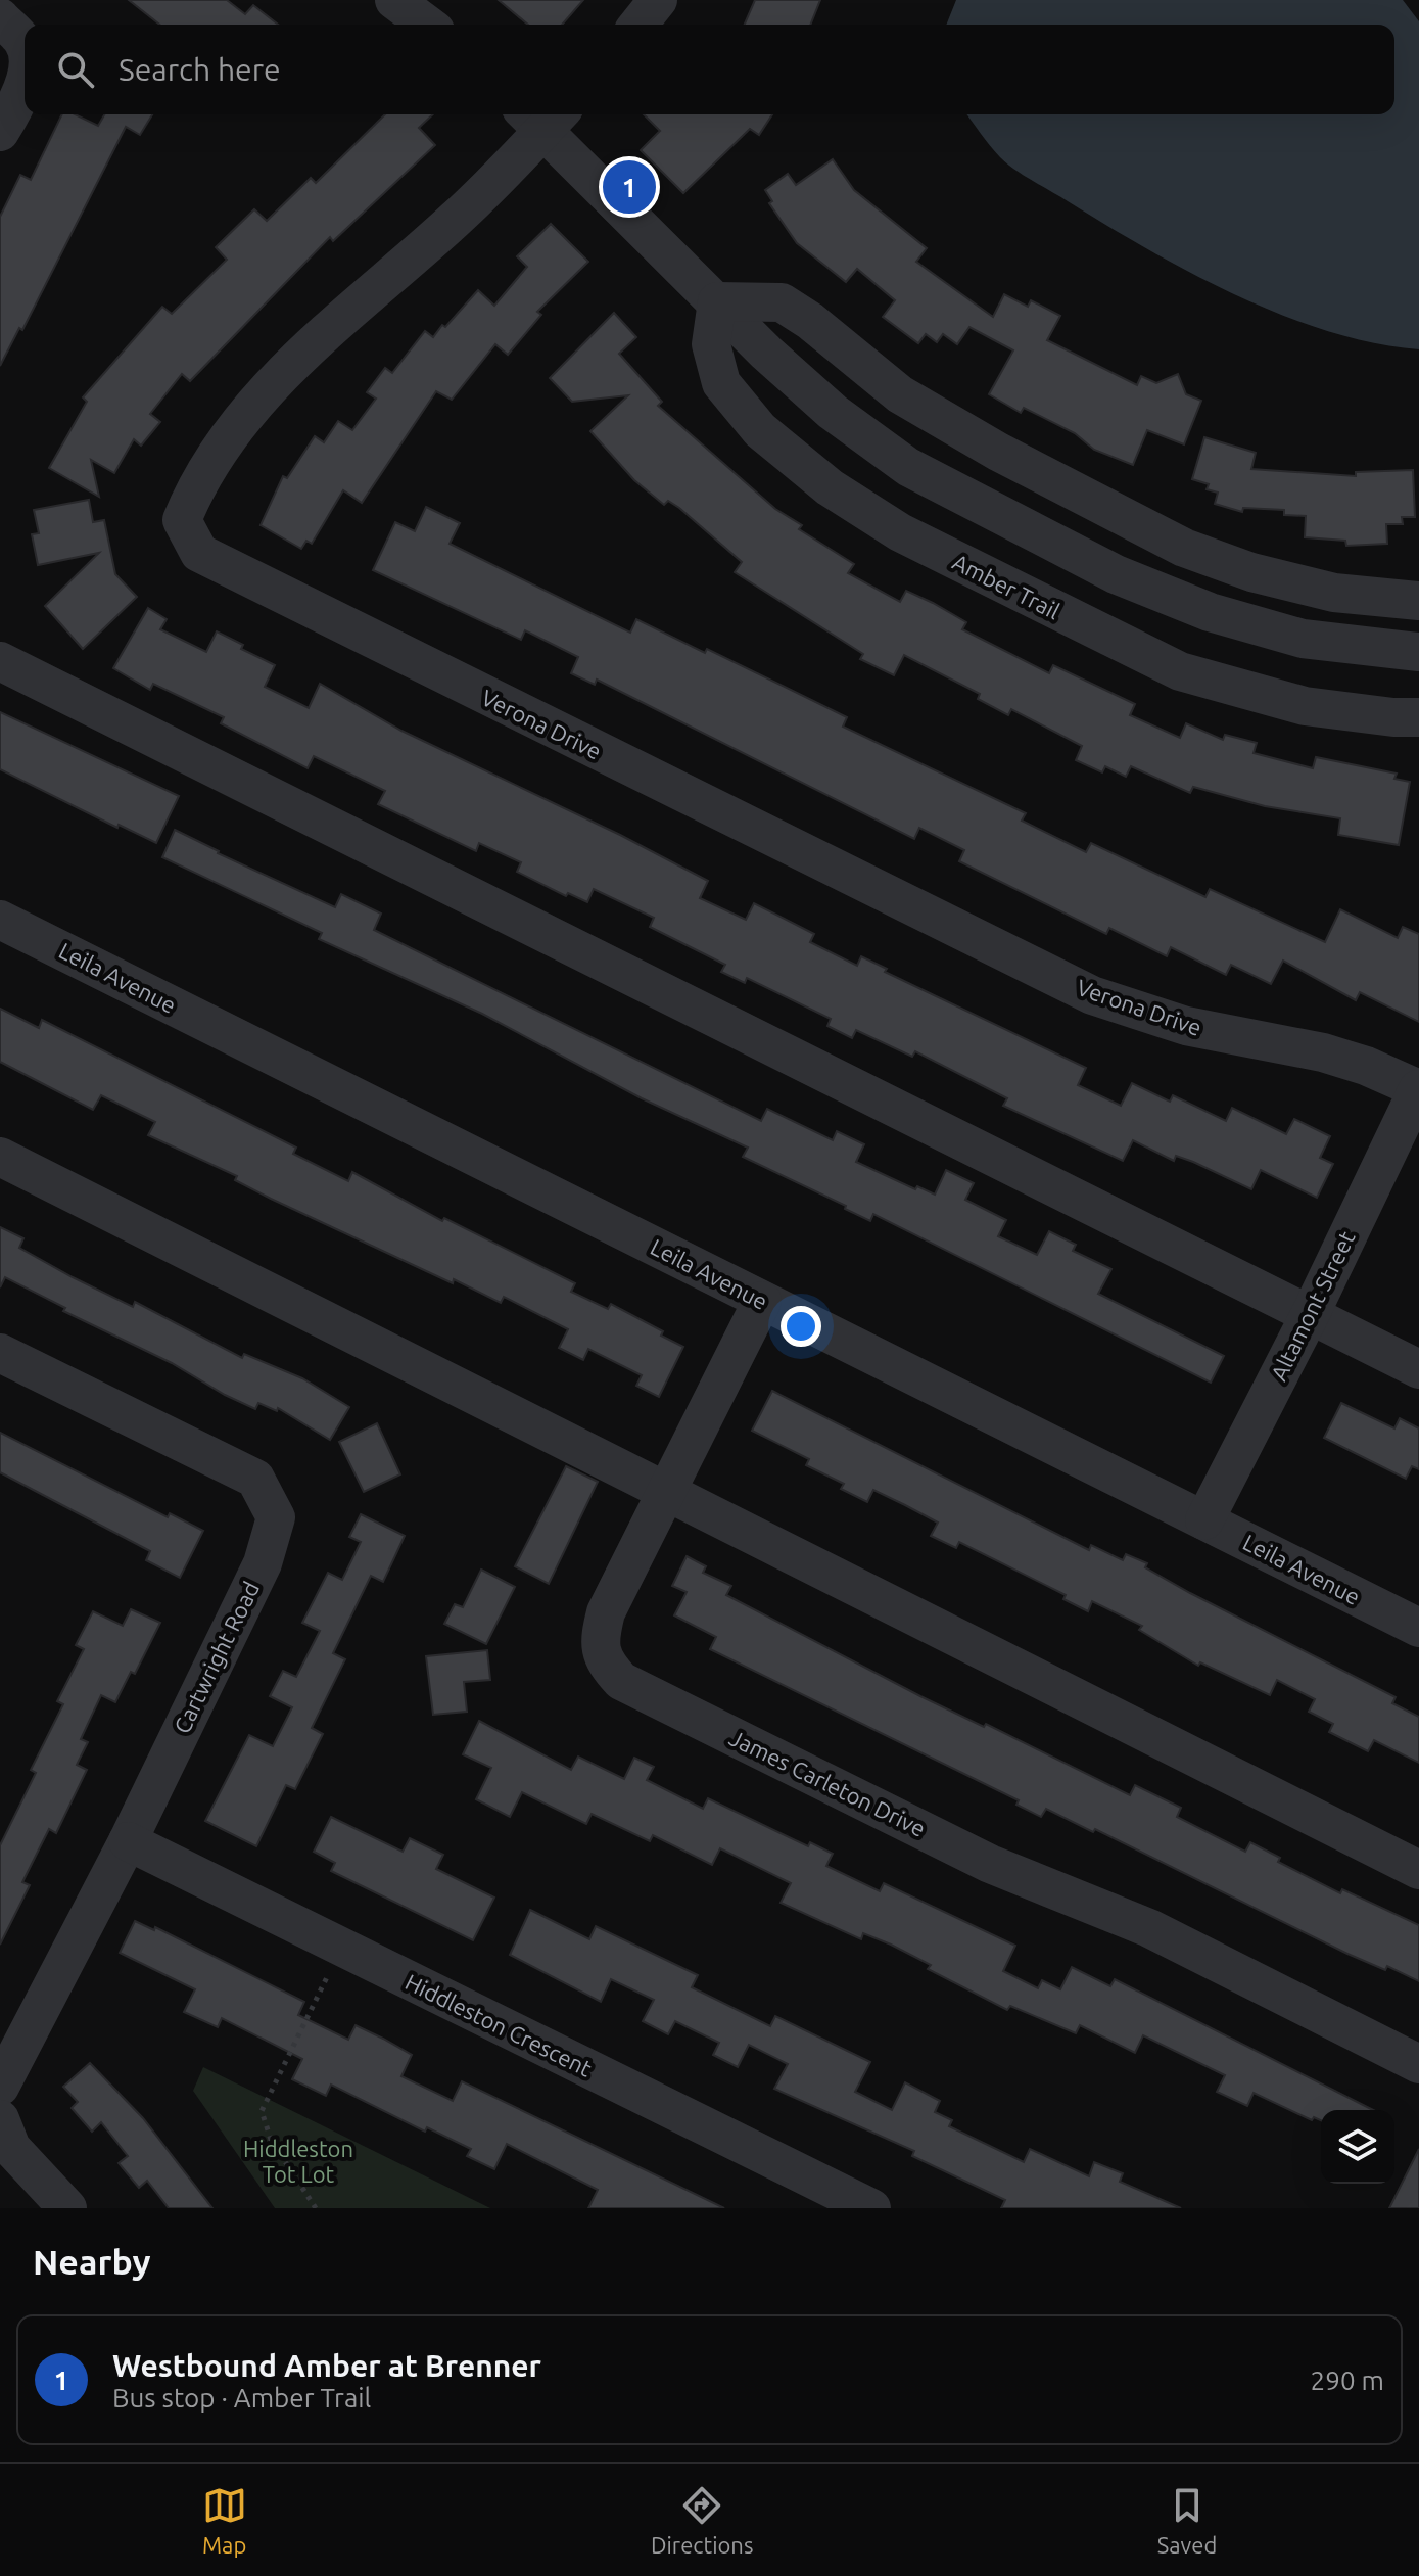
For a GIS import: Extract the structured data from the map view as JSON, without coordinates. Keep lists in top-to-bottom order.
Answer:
{
  "streets": {
    "street": [
      "Amber Trail",
      "Verona Drive",
      "Leila Avenue",
      "Altamont Street",
      "Cartwright Road",
      "James Carleton Drive",
      "Hiddleston Crescent"
    ]
  },
  "crossings": [
    ["Verona Drive", "Altamont Street"],
    ["Leila Avenue", "Altamont Street"],
    ["Leila Avenue", "James Carleton Drive"],
    ["Cartwright Road", "Hiddleston Crescent"]
  ],
  "parks": ["Hiddleston Tot Lot"],
  "page": {
    "search": "Search here",
    "pins": "1",
    "heading": "Nearby",
    "list": [
      {
        "mark": "1",
        "name": "Westbound Amber at Brenner",
        "note": "Bus stop · Amber Trail",
        "value": "290 m"
      }
    ],
    "nav": ["Map", "Directions", "Saved"]
  }
}
